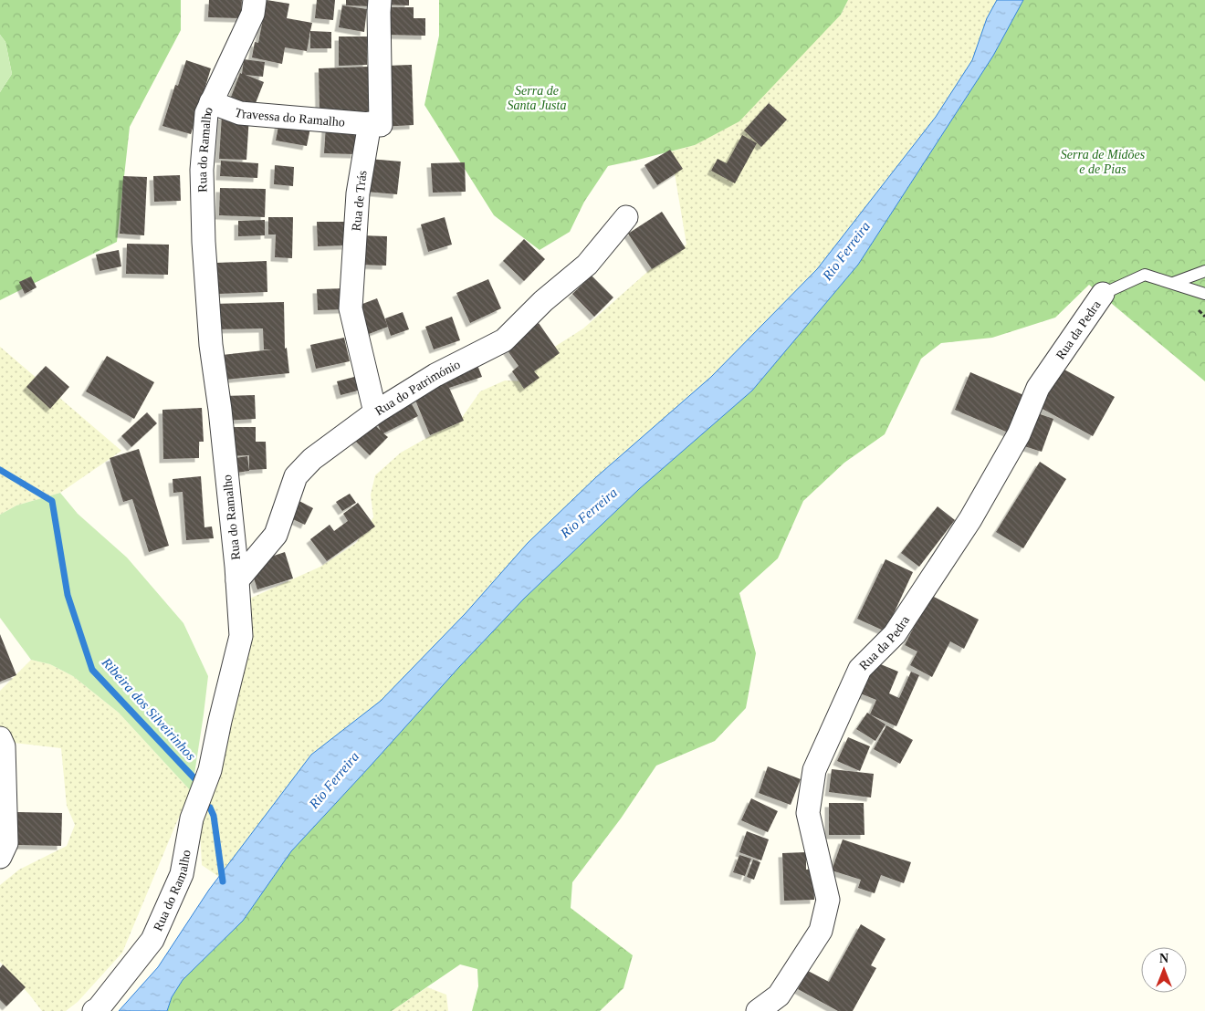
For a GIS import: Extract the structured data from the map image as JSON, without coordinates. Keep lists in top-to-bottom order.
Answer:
{
  "streets": {
    "street": [
      "Travessa do Ramalho",
      "Rua do Ramalho",
      "Rua de Trás",
      "Rua da Pedra",
      "Rua do Património"
    ]
  },
  "crossings": [
    ["Travessa do Ramalho", "Rua do Ramalho"],
    ["Travessa do Ramalho", "Rua de Trás"],
    ["Rua do Ramalho", "Rua do Património"],
    ["Rua de Trás", "Rua do Património"]
  ],
  "water": ["Rio Ferreira", "Ribeira dos Silveirinhos"],
  "parks": ["Serra de Santa Justa", "Serra de Midões e de Pias"],
  "north": "top"
}
